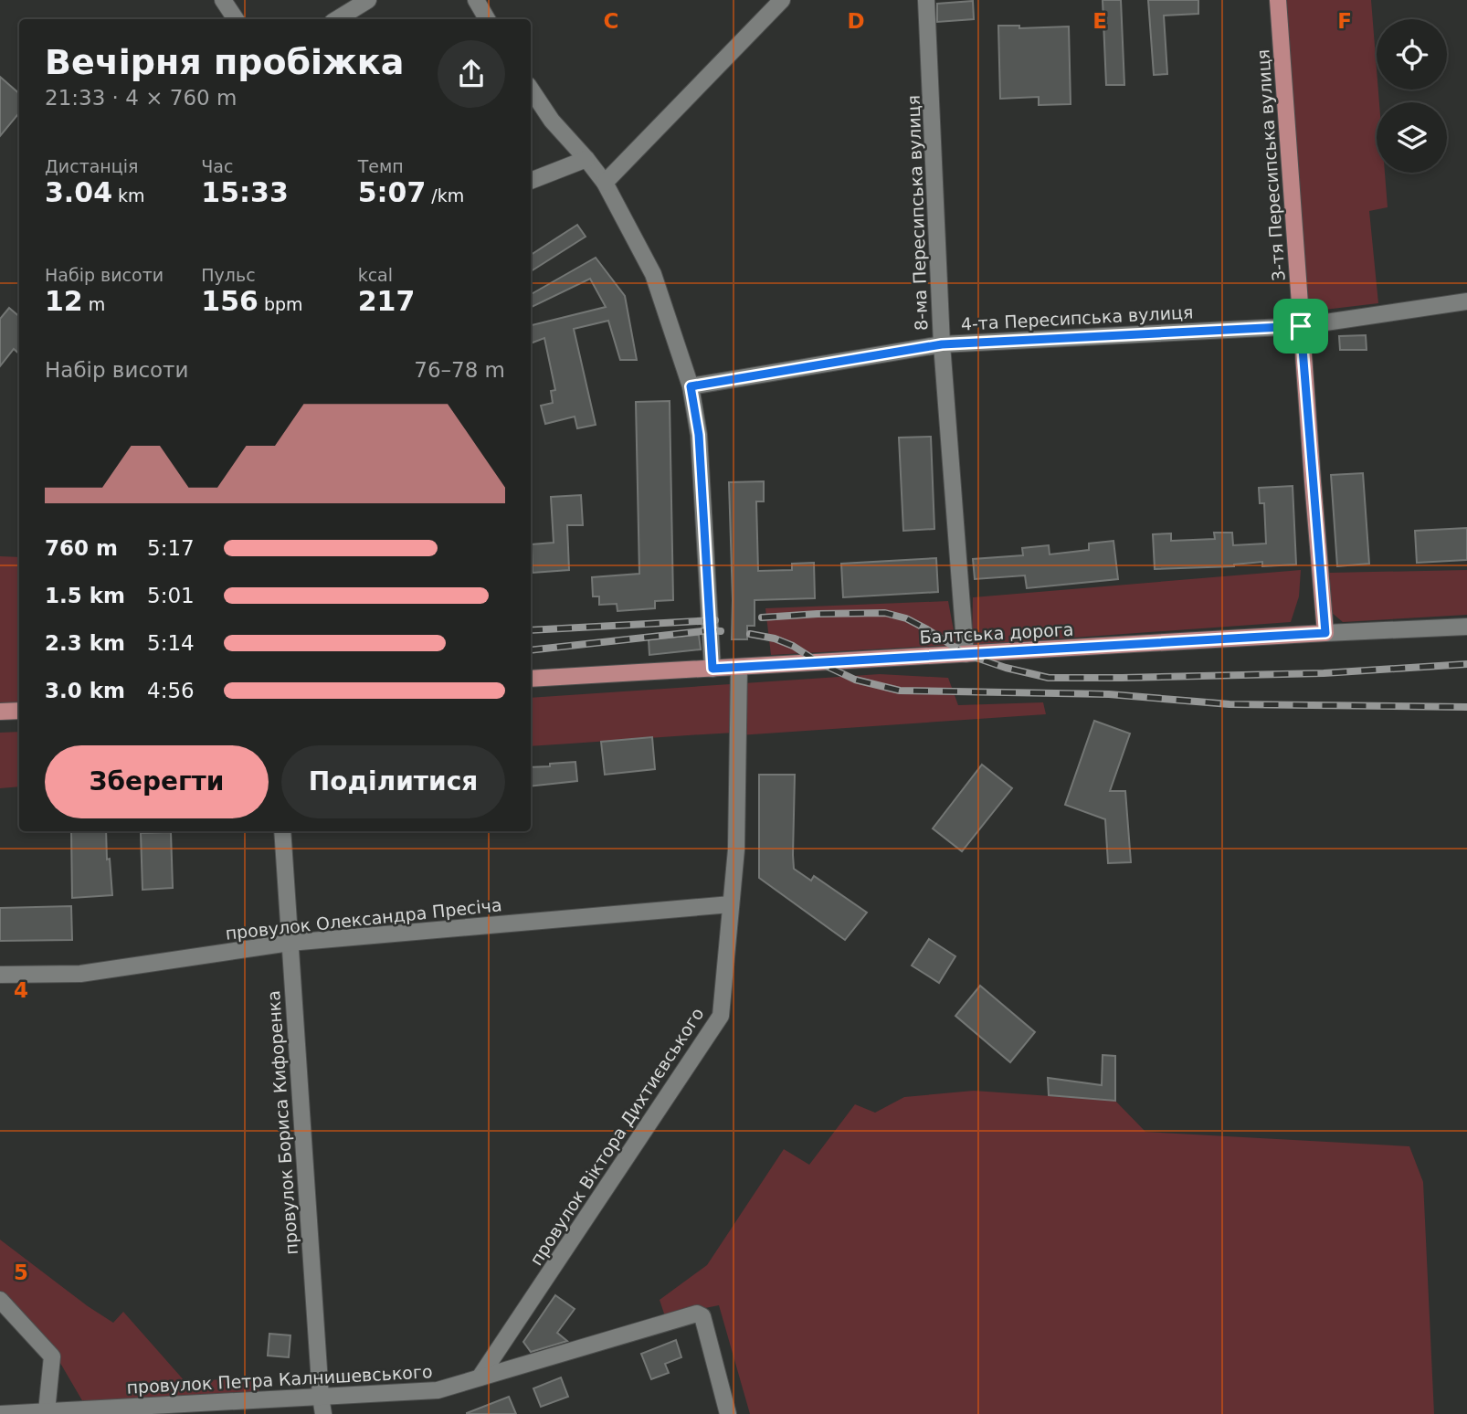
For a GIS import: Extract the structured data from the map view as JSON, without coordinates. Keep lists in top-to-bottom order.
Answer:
{
  "streets": {
    "main road": ["3-тя Пересипська вулиця", "Балтська дорога"],
    "street": [
      "8-ма Пересипська вулиця",
      "4-та Пересипська вулиця",
      "провулок Олександра Пресіча",
      "провулок Бориса Кифоренка",
      "провулок Віктора Дихтиєвського",
      "провулок Петра Калнишевського"
    ]
  },
  "crossings": [
    ["3-тя Пересипська вулиця", "4-та Пересипська вулиця"],
    ["3-тя Пересипська вулиця", "Балтська дорога"],
    ["8-ма Пересипська вулиця", "4-та Пересипська вулиця"],
    ["8-ма Пересипська вулиця", "Балтська дорога"],
    ["Балтська дорога", "провулок Віктора Дихтиєвського"],
    ["провулок Олександра Пресіча", "провулок Бориса Кифоренка"],
    ["провулок Олександра Пресіча", "провулок Віктора Дихтиєвського"],
    ["провулок Бориса Кифоренка", "провулок Петра Калнишевського"],
    ["провулок Віктора Дихтиєвського", "провулок Петра Калнишевського"]
  ],
  "page": {
    "heading": ["Вечірня пробіжка", "21:33 · 4 × 760 m"],
    "stats": [
      ["Дистанція", "3.04 km"],
      ["Час", "15:33"],
      ["Темп", "5:07 /km"],
      ["Набір висоти", "12 m"],
      ["Пульс", "156 bpm"],
      ["kcal", "217"]
    ],
    "chart": ["Набір висоти", "76–78 m"],
    "list": [
      {
        "name": "760 m",
        "note": "5:17"
      },
      {
        "name": "1.5 km",
        "note": "5:01"
      },
      {
        "name": "2.3 km",
        "note": "5:14"
      },
      {
        "name": "3.0 km",
        "note": "4:56"
      }
    ],
    "buttons": ["Зберегти", "Поділитися"]
  },
  "grid": {
    "columns": [
      "C",
      "D",
      "E",
      "F"
    ],
    "rows": ["4", "5"]
  }
}
